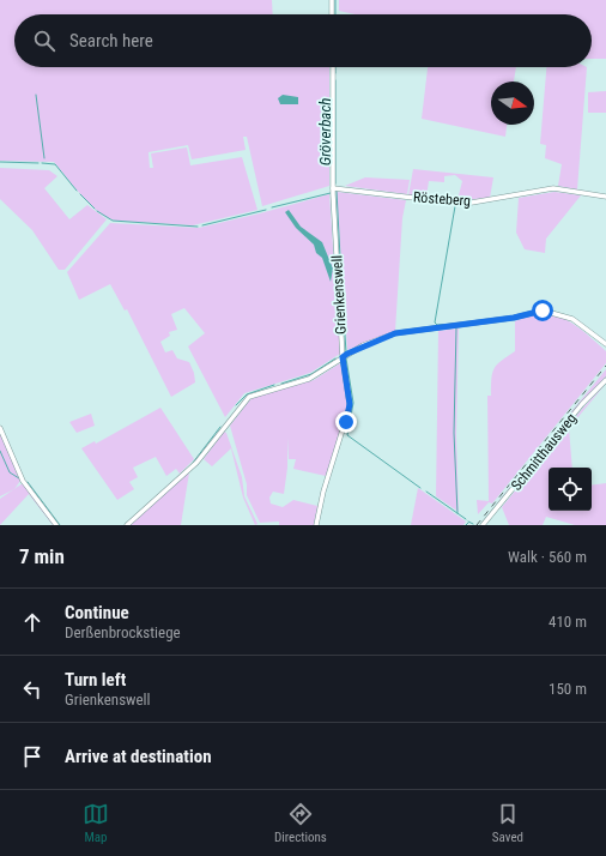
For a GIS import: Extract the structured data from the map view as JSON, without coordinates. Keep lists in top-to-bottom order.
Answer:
{
  "streets": {
    "street": ["Rösteberg", "Grienkenswell", "Schmitthausweg"]
  },
  "crossings": [
    ["Rösteberg", "Grienkenswell"]
  ],
  "water": ["Gröverbach"],
  "north": "right",
  "page": {
    "search": "Search here",
    "heading": ["7 min", "Walk · 560 m"],
    "list": [
      ["Continue", "Derßenbrockstiege", "410 m"],
      ["Turn left", "Grienkenswell", "150 m"],
      "Arrive at destination"
    ],
    "nav": ["Map", "Directions", "Saved"]
  }
}
